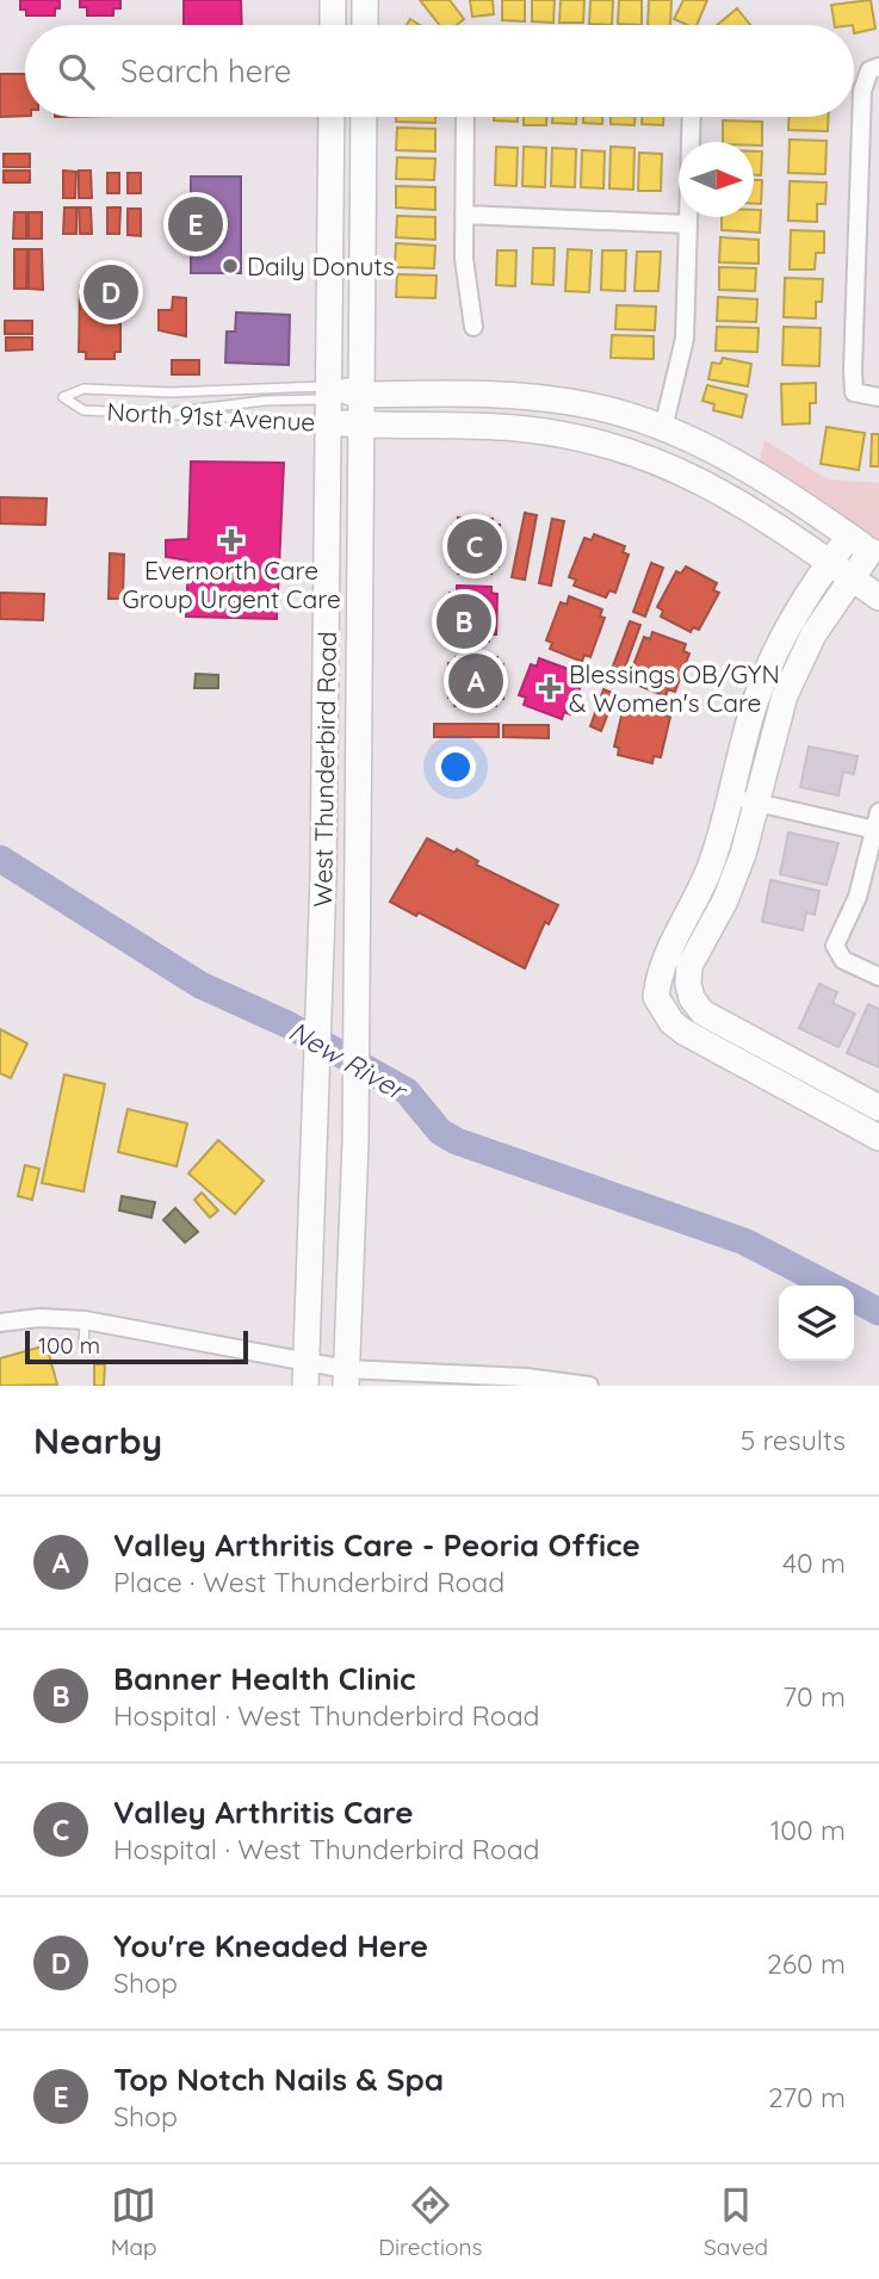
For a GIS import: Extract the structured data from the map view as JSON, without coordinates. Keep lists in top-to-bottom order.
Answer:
{
  "streets": {
    "main road": ["North 91st Avenue", "West Thunderbird Road"]
  },
  "crossings": [
    ["North 91st Avenue", "West Thunderbird Road"]
  ],
  "water": ["New River"],
  "places": {
    "other": ["Daily Donuts"],
    "health": ["Evernorth Care Group Urgent Care", "Blessings OB/GYN & Women's Care"]
  },
  "scale_bar": "100 m",
  "north": "right",
  "page": {
    "search": "Search here",
    "pins": [
      "E",
      "D",
      "C",
      "B",
      "A"
    ],
    "scale": "100 m",
    "heading": ["Nearby", "5 results"],
    "list": [
      {
        "mark": "A",
        "name": "Valley Arthritis Care - Peoria Office",
        "note": "Place · West Thunderbird Road",
        "value": "40 m"
      },
      {
        "mark": "B",
        "name": "Banner Health Clinic",
        "note": "Hospital · West Thunderbird Road",
        "value": "70 m"
      },
      {
        "mark": "C",
        "name": "Valley Arthritis Care",
        "note": "Hospital · West Thunderbird Road",
        "value": "100 m"
      },
      {
        "mark": "D",
        "name": "You're Kneaded Here",
        "note": "Shop",
        "value": "260 m"
      },
      {
        "mark": "E",
        "name": "Top Notch Nails & Spa",
        "note": "Shop",
        "value": "270 m"
      }
    ],
    "nav": ["Map", "Directions", "Saved"]
  }
}
